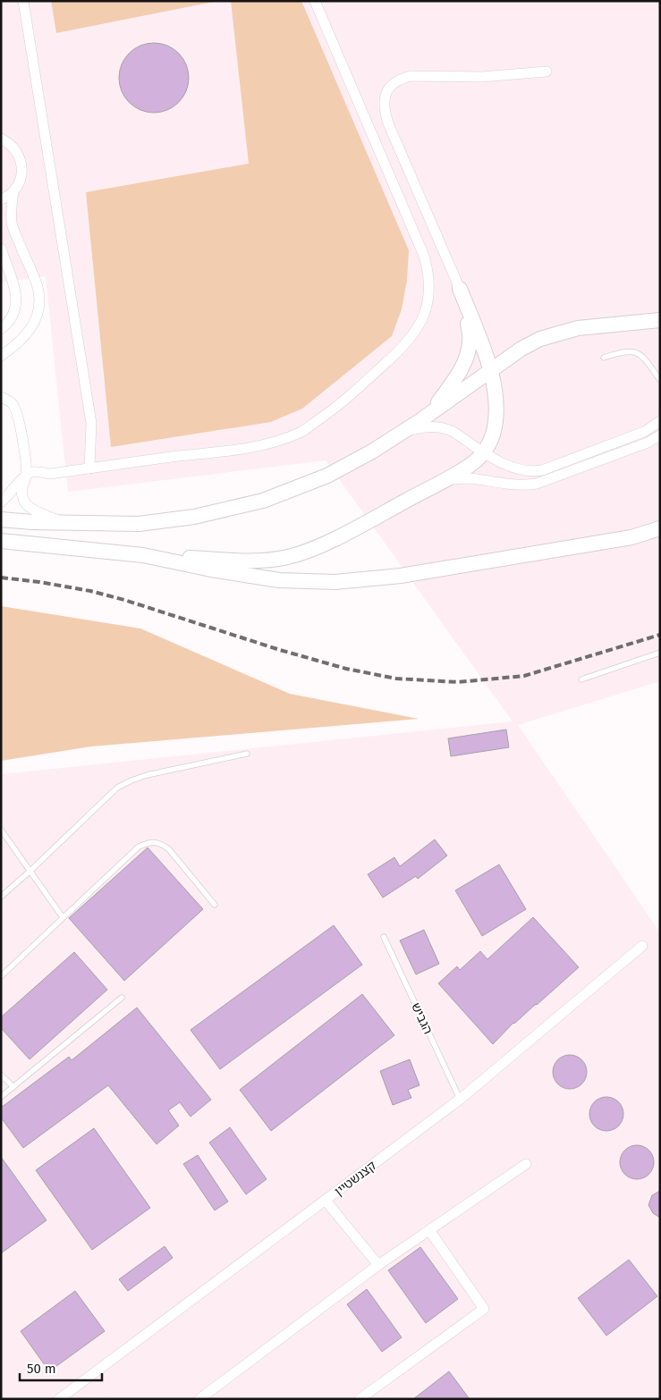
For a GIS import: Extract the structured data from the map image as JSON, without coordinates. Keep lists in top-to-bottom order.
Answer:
{
  "streets": {
    "street": ["קצנשטיין"],
    "lane": ["הגביש"]
  },
  "crossings": [
    ["הגביש", "קצנשטיין"]
  ],
  "scale_bar": "50 m"
}
